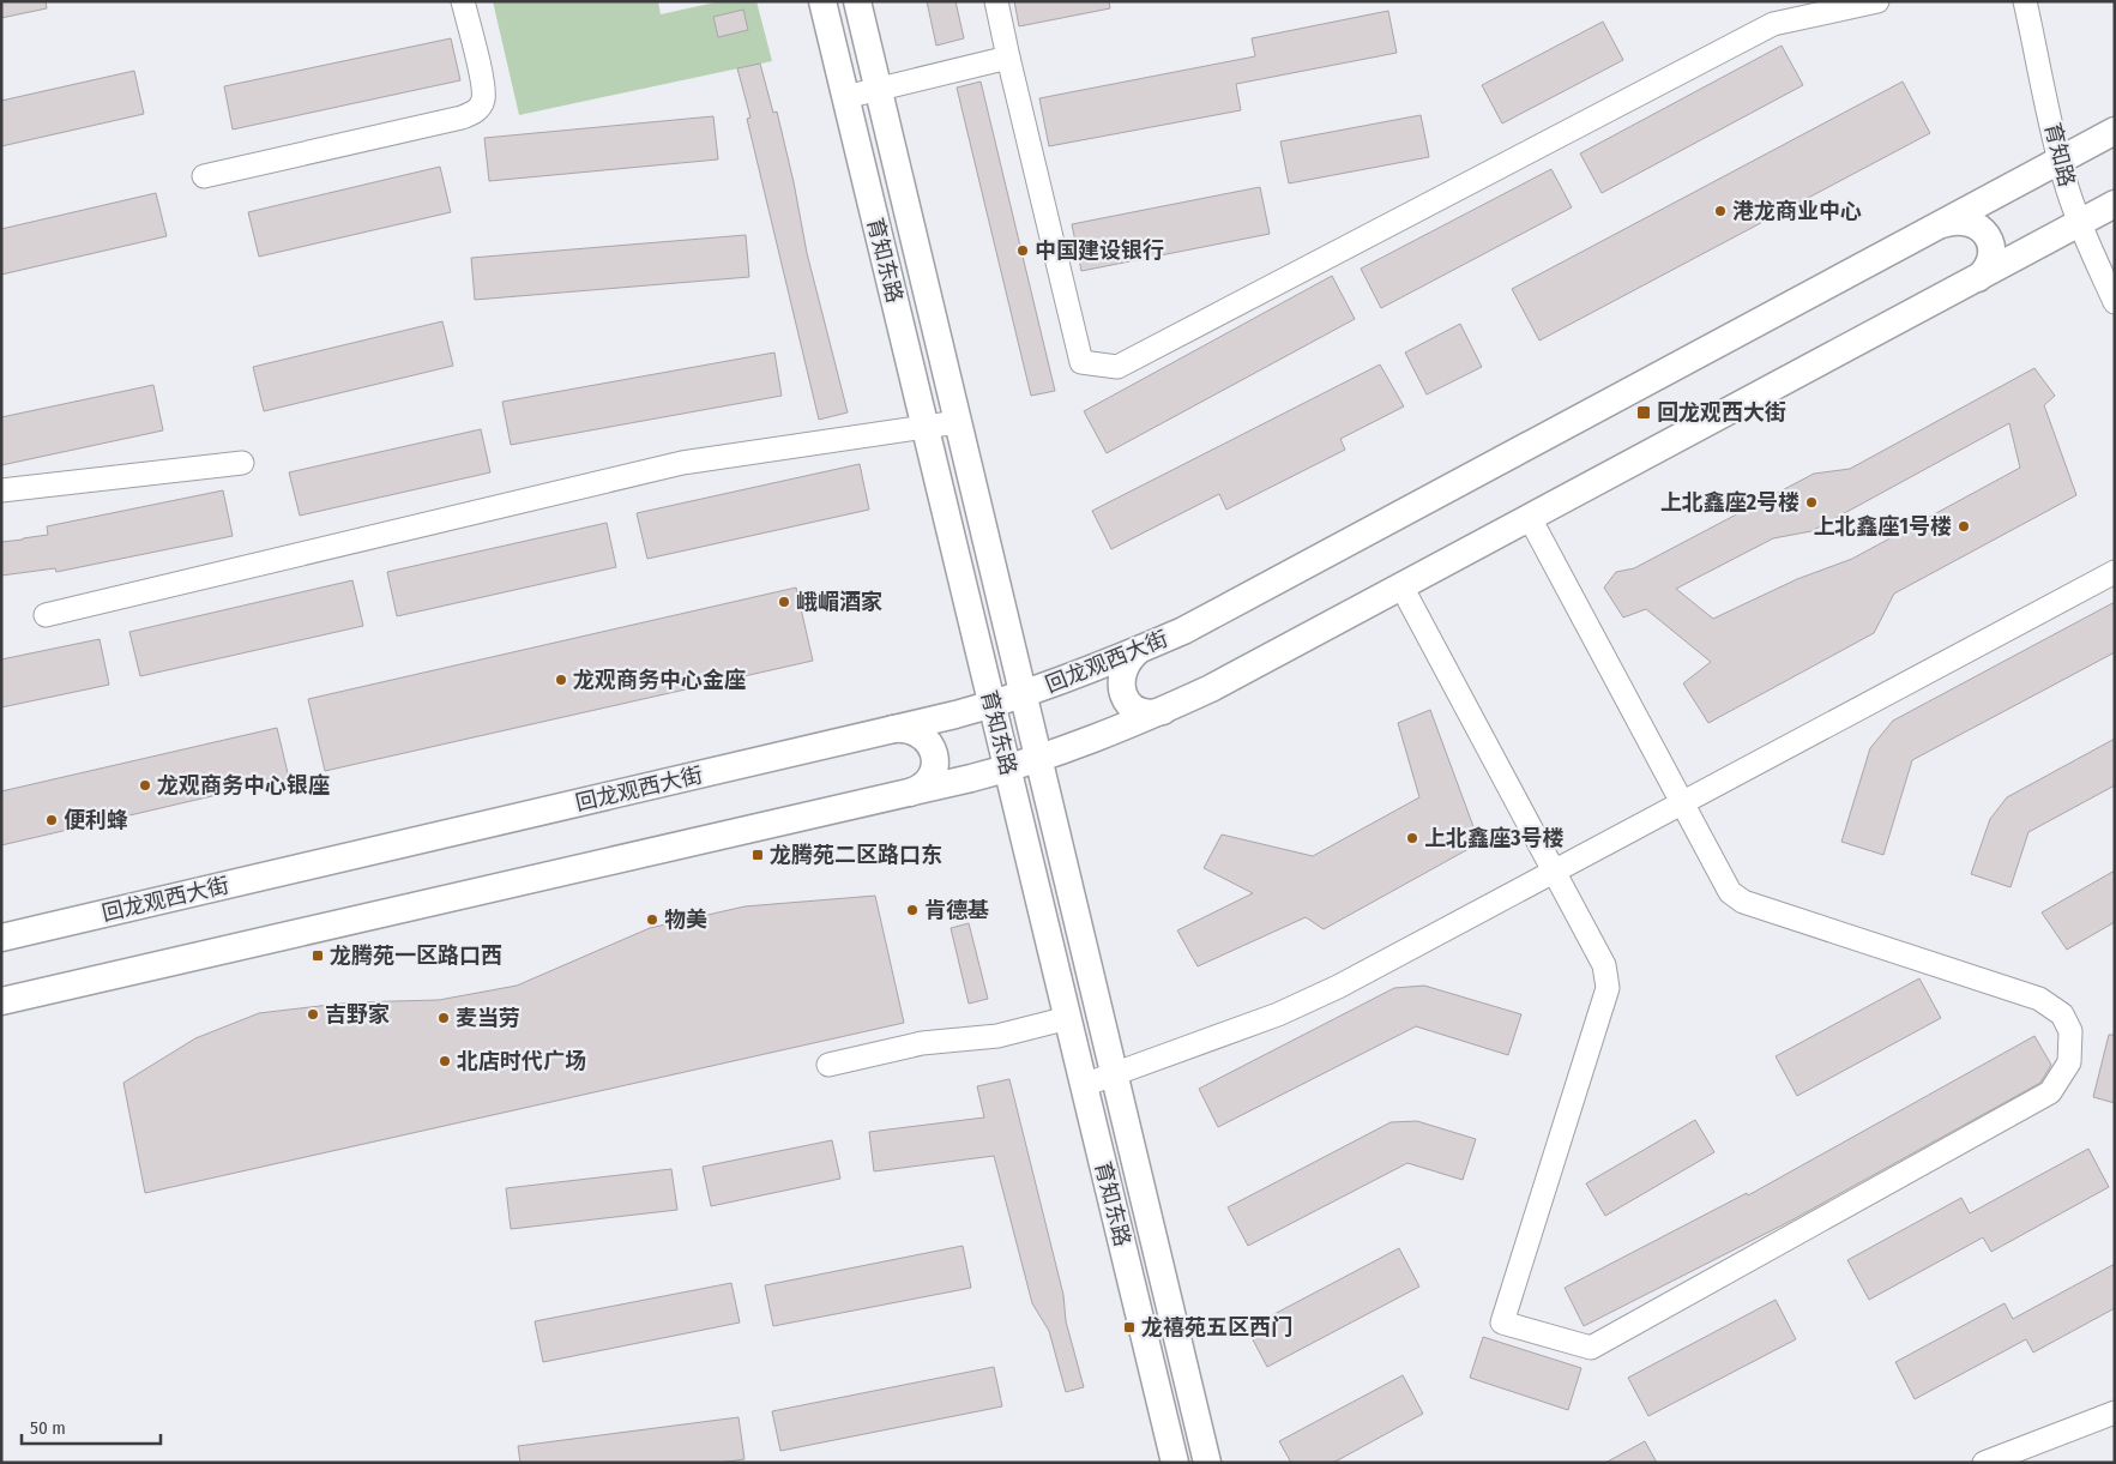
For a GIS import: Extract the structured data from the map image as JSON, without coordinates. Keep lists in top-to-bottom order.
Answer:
{
  "streets": {
    "main road": ["育知东路", "回龙观西大街"],
    "street": ["育知路"]
  },
  "crossings": [
    ["育知路", "回龙观西大街"],
    ["育知东路", "回龙观西大街"]
  ],
  "places": {
    "other": [
      "港龙商业中心",
      "中国建设银行",
      "上北鑫座2号楼",
      "上北鑫座1号楼",
      "峨嵋酒家",
      "龙观商务中心金座",
      "龙观商务中心银座",
      "便利蜂",
      "上北鑫座3号楼",
      "肯德基",
      "物美",
      "吉野家",
      "麦当劳",
      "北店时代广场"
    ],
    "transit": [
      "回龙观西大街",
      "龙腾苑二区路口东",
      "龙腾苑一区路口西",
      "龙禧苑五区西门"
    ]
  },
  "scale_bar": "50 m"
}
